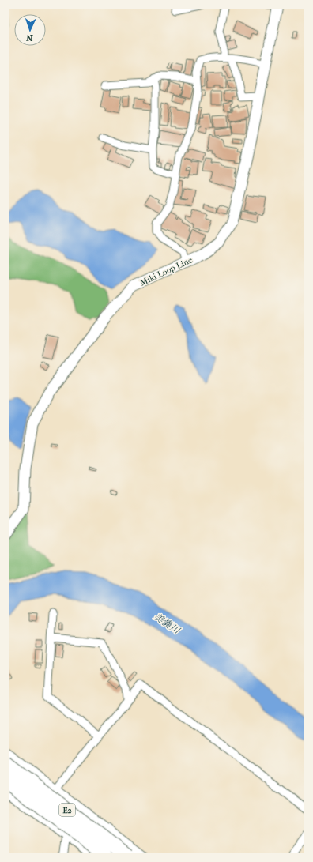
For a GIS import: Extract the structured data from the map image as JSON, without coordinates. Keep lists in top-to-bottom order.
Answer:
{
  "streets": {
    "highway": ["E2"],
    "main road": ["Miki Loop Line"]
  },
  "water": ["美嚢川"],
  "north": "bottom"
}
